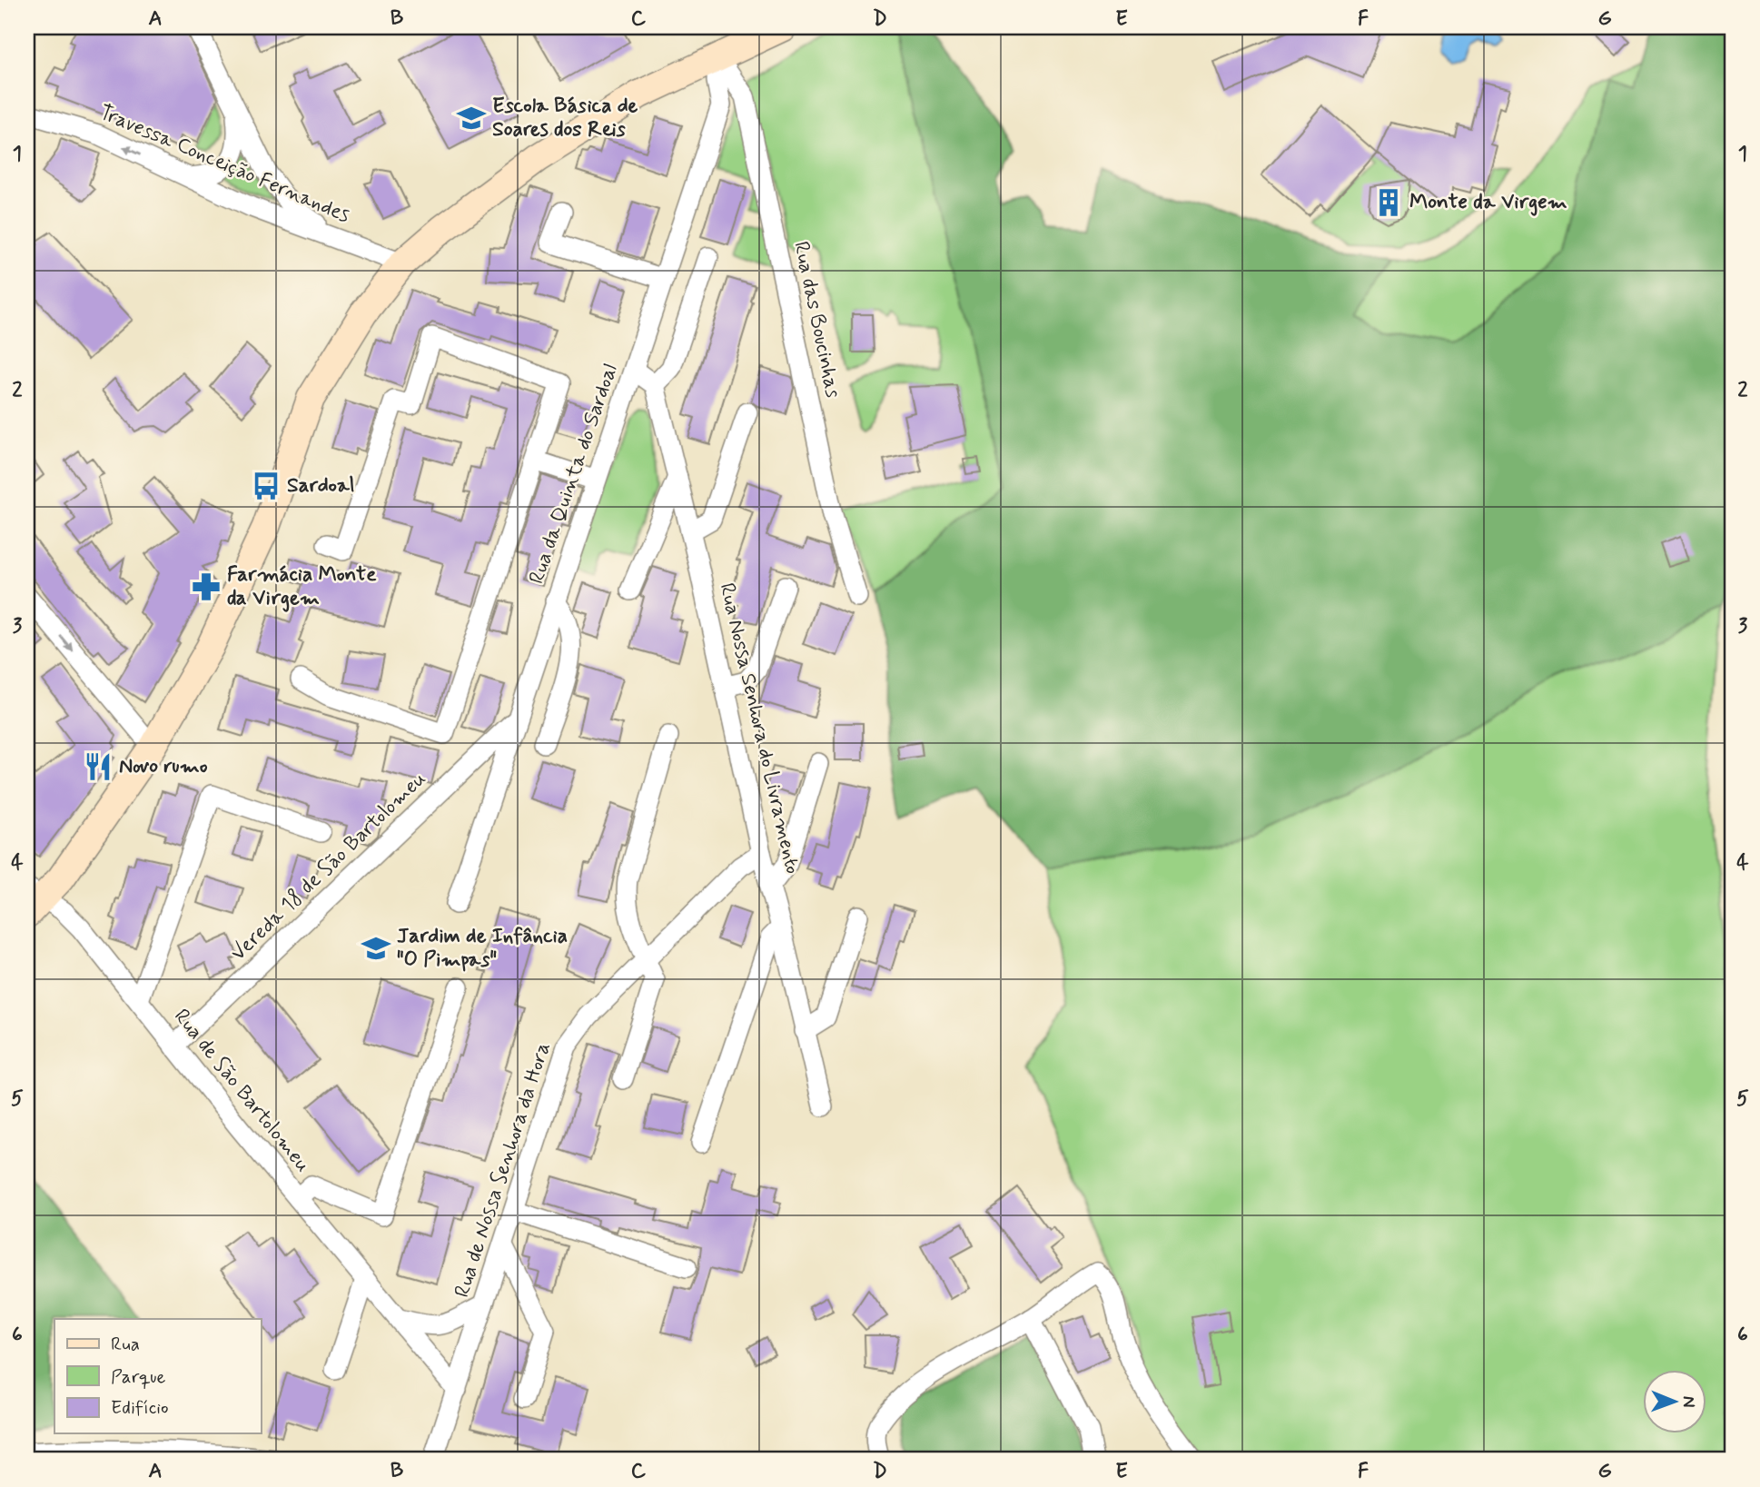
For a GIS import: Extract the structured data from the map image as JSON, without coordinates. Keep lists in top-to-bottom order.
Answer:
{
  "streets": {
    "street": [
      "Travessa Conceição Fernandes",
      "Rua das Boucinhas",
      "Rua da Quinta do Sardoal",
      "Rua Nossa Senhora do Livramento",
      "Vereda 18 de São Bartolomeu",
      "Rua de São Bartolomeu",
      "Rua de Nossa Senhora da Hora"
    ]
  },
  "crossings": [
    ["Rua das Boucinhas", "Rua da Quinta do Sardoal"],
    ["Rua da Quinta do Sardoal", "Vereda 18 de São Bartolomeu"],
    ["Rua Nossa Senhora do Livramento", "Rua de Nossa Senhora da Hora"],
    ["Vereda 18 de São Bartolomeu", "Rua de São Bartolomeu"],
    ["Rua de São Bartolomeu", "Rua de Nossa Senhora da Hora"]
  ],
  "one_way": ["Travessa Conceição Fernandes"],
  "places": {
    "school or university": ["Escola Básica de Soares dos Reis", "Jardim de Infância \"O Pimpas\""],
    "building": ["Monte da Virgem"],
    "bus stop": ["Sardoal"],
    "pharmacy": ["Farmácia Monte da Virgem"],
    "restaurant": ["Novo rumo"]
  },
  "legend": ["Rua", "Parque", "Edifício"],
  "north": "right",
  "grid": {
    "columns": [
      "A",
      "B",
      "C",
      "D",
      "E",
      "F",
      "G"
    ],
    "rows": [
      "1",
      "2",
      "3",
      "4",
      "5",
      "6"
    ]
  }
}
